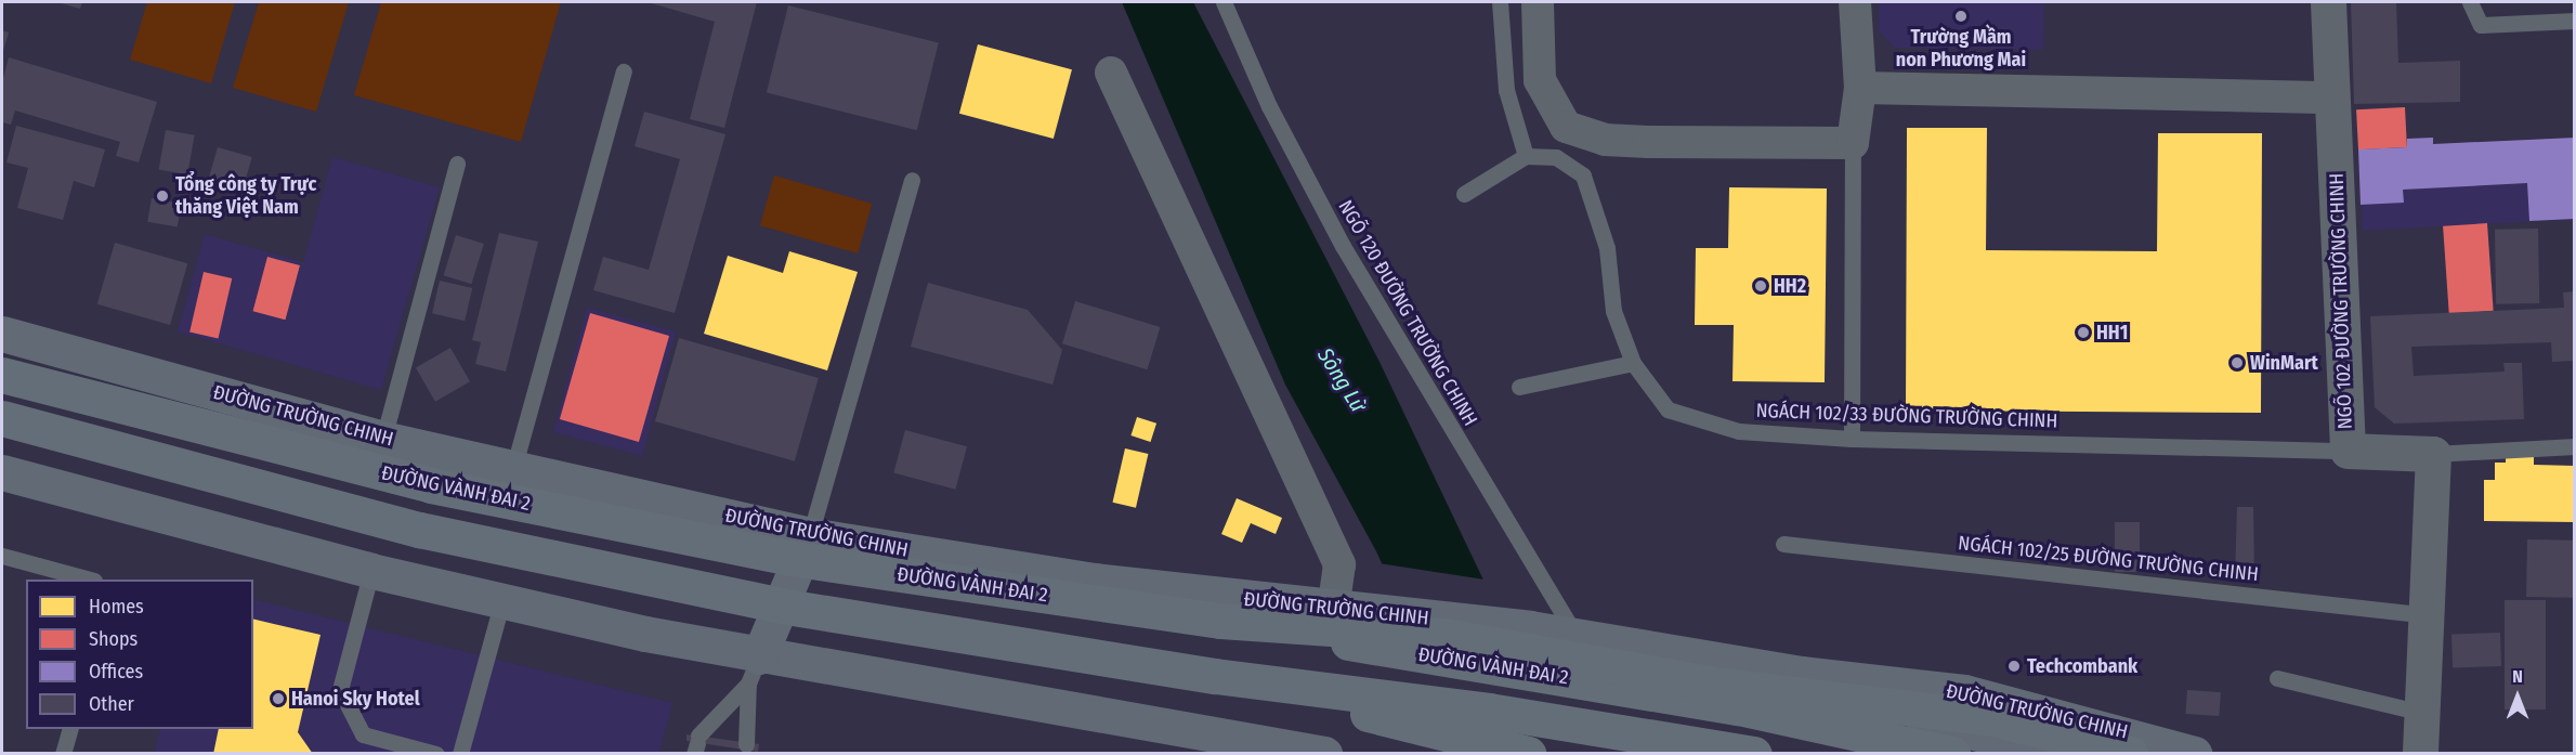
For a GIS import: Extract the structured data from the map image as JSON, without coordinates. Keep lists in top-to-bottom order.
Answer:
{
  "streets": {
    "highway": ["ĐƯỜNG VÀNH ĐAI 2"],
    "main road": ["ĐƯỜNG TRƯỜNG CHINH"],
    "street": ["NGÕ 102 ĐƯỜNG TRƯỜNG CHINH"],
    "lane": ["NGÕ 120 ĐƯỜNG TRƯỜNG CHINH", "NGÁCH 102/33 ĐƯỜNG TRƯỜNG CHINH", "NGÁCH 102/25 ĐƯỜNG TRƯỜNG CHINH"]
  },
  "crossings": [
    ["NGÕ 102 ĐƯỜNG TRƯỜNG CHINH", "NGÁCH 102/33 ĐƯỜNG TRƯỜNG CHINH"],
    ["NGÕ 120 ĐƯỜNG TRƯỜNG CHINH", "ĐƯỜNG TRƯỜNG CHINH"]
  ],
  "water": ["Sông Lừ"],
  "places": [
    "Trường Mầm non Phương Mai",
    "Tổng công ty Trực thăng Việt Nam",
    "HH2",
    "HH1",
    "WinMart",
    "Techcombank",
    "Hanoi Sky Hotel"
  ],
  "legend": [
    "Homes",
    "Shops",
    "Offices",
    "Other"
  ],
  "north": "top"
}
